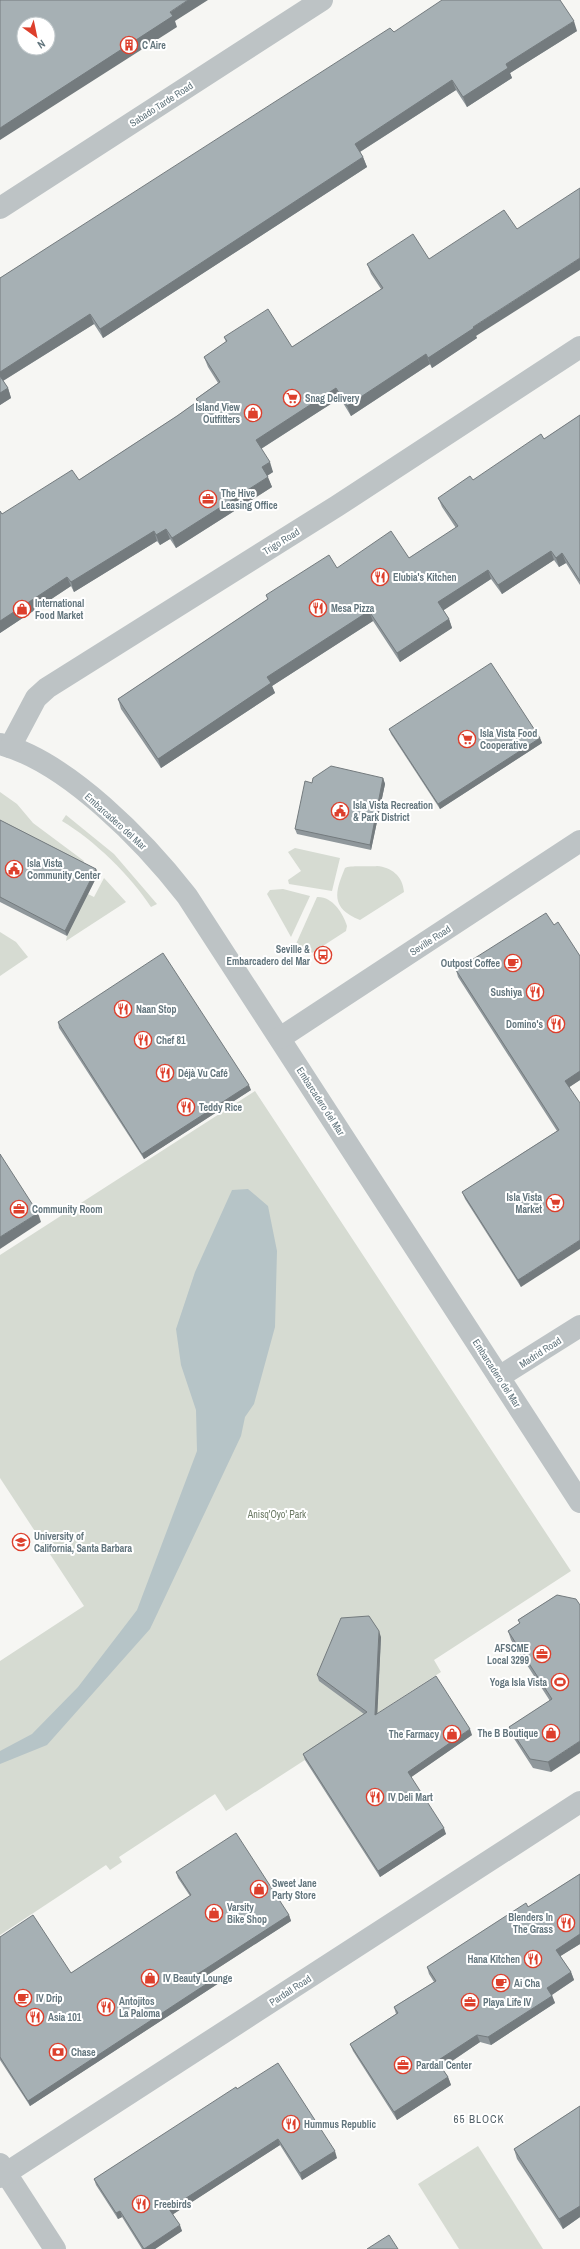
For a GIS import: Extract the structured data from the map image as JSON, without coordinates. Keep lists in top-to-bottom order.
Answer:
{
  "streets": {
    "street": [
      "Sabado Tarde Road",
      "Trigo Road",
      "Embarcadero del Mar",
      "Seville Road",
      "Madrid Road",
      "Pardall Road"
    ]
  },
  "crossings": [
    ["Trigo Road", "Embarcadero del Mar"],
    ["Embarcadero del Mar", "Seville Road"],
    ["Embarcadero del Mar", "Madrid Road"]
  ],
  "districts": ["65 BLOCK"],
  "parks": ["Anisq'Oyo' Park"],
  "places": {
    "building": ["C Aire"],
    "supermarket": ["Snag Delivery", "Isla Vista Food Cooperative", "Isla Vista Market"],
    "shop": [
      "Island View Outfitters",
      "International Food Market",
      "The B Boutique",
      "The Farmacy",
      "Sweet Jane Party Store",
      "Varsity Bike Shop",
      "IV Beauty Lounge"
    ],
    "office": [
      "The Hive Leasing Office",
      "Community Room",
      "AFSCME Local 3299",
      "Playa Life IV",
      "Pardall Center"
    ],
    "restaurant": [
      "Elubia's Kitchen",
      "Mesa Pizza",
      "Sushiya",
      "Naan Stop",
      "Domino's",
      "Chef 81",
      "Déjà Vu Café",
      "Teddy Rice",
      "IV Deli Mart",
      "Blenders In The Grass",
      "Hana Kitchen",
      "Antojitos La Paloma",
      "Asia 101",
      "Hummus Republic",
      "Freebirds"
    ],
    "public building": ["Isla Vista Recreation & Park District", "Isla Vista Community Center"],
    "bus stop": ["Seville & Embarcadero del Mar"],
    "cafe": ["Outpost Coffee", "Ai Cha", "IV Drip"],
    "school or university": ["University of California, Santa Barbara"],
    "sports": ["Yoga Isla Vista"],
    "bank": ["Chase"]
  },
  "north": "bottom right"
}
